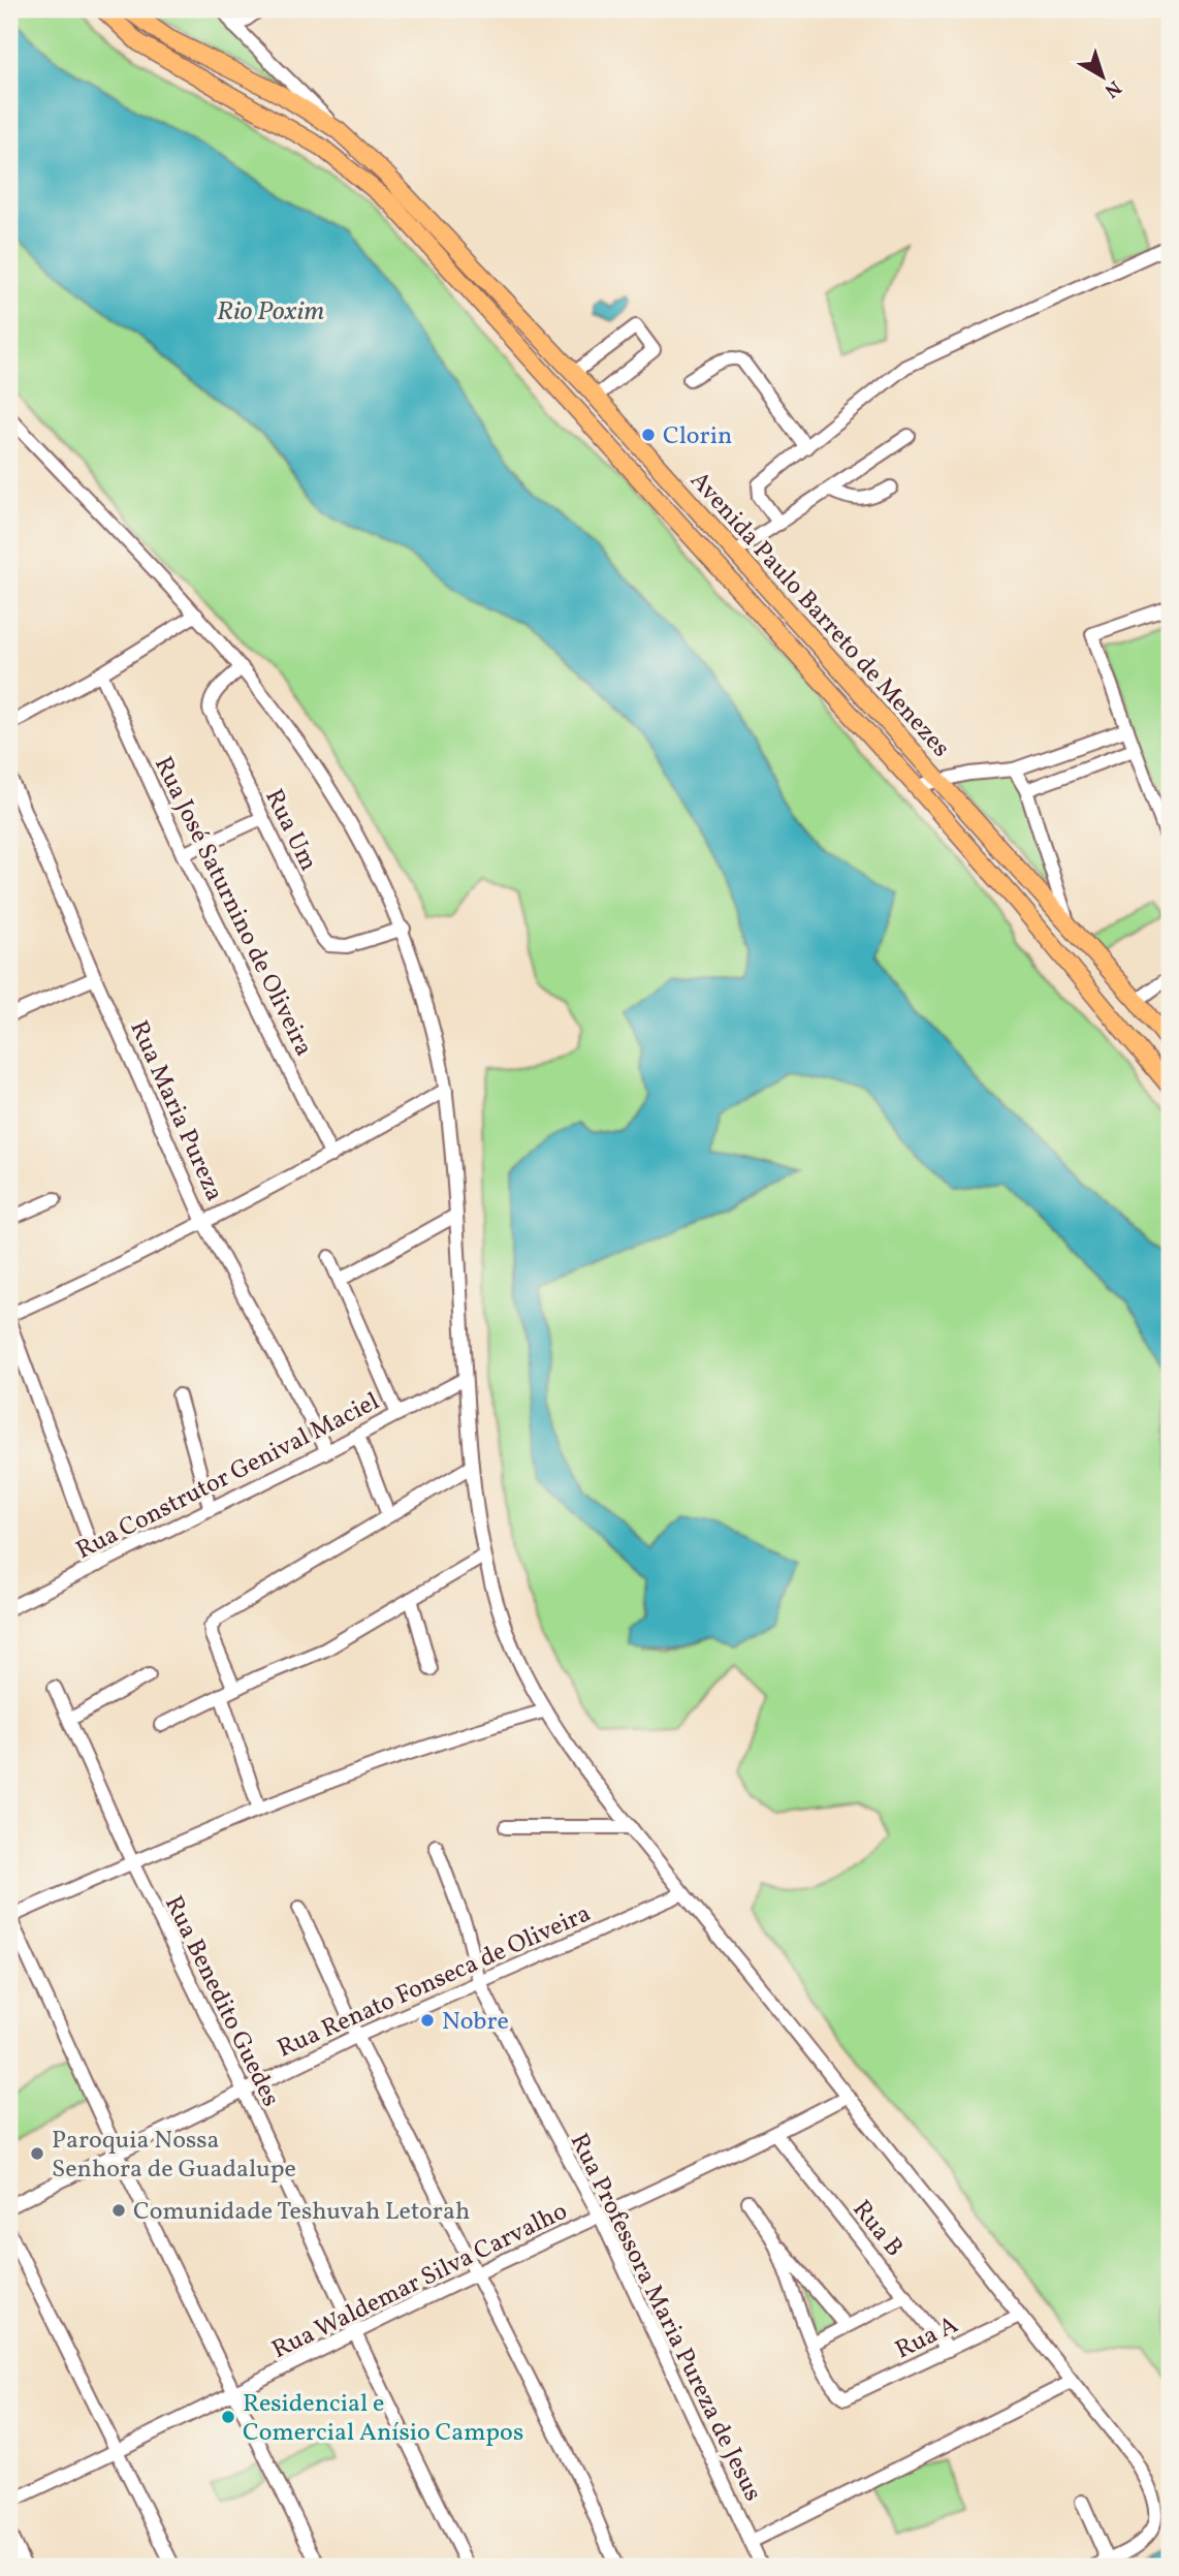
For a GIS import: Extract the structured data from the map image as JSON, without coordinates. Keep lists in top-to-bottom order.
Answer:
{
  "streets": {
    "main road": ["Avenida Paulo Barreto de Menezes"],
    "street": [
      "Rua Um",
      "Rua José Saturnino de Oliveira",
      "Rua Maria Pureza",
      "Rua Construtor Genival Maciel",
      "Rua Renato Fonseca de Oliveira",
      "Rua Benedito Guedes",
      "Rua B",
      "Rua Waldemar Silva Carvalho",
      "Rua Professora Maria Pureza de Jesus",
      "Rua A"
    ]
  },
  "crossings": [
    ["Rua Maria Pureza", "Rua Construtor Genival Maciel"],
    ["Rua Renato Fonseca de Oliveira", "Rua Benedito Guedes"],
    ["Rua Renato Fonseca de Oliveira", "Rua Professora Maria Pureza de Jesus"],
    ["Rua Benedito Guedes", "Rua Waldemar Silva Carvalho"],
    ["Rua B", "Rua Waldemar Silva Carvalho"],
    ["Rua B", "Rua A"],
    ["Rua Waldemar Silva Carvalho", "Rua Professora Maria Pureza de Jesus"]
  ],
  "water": ["Rio Poxim"],
  "places": [
    "Clorin",
    "Nobre",
    "Paroquia Nossa Senhora de Guadalupe",
    "Comunidade Teshuvah Letorah",
    "Residencial e Comercial Anísio Campos"
  ],
  "north": "bottom right"
}
